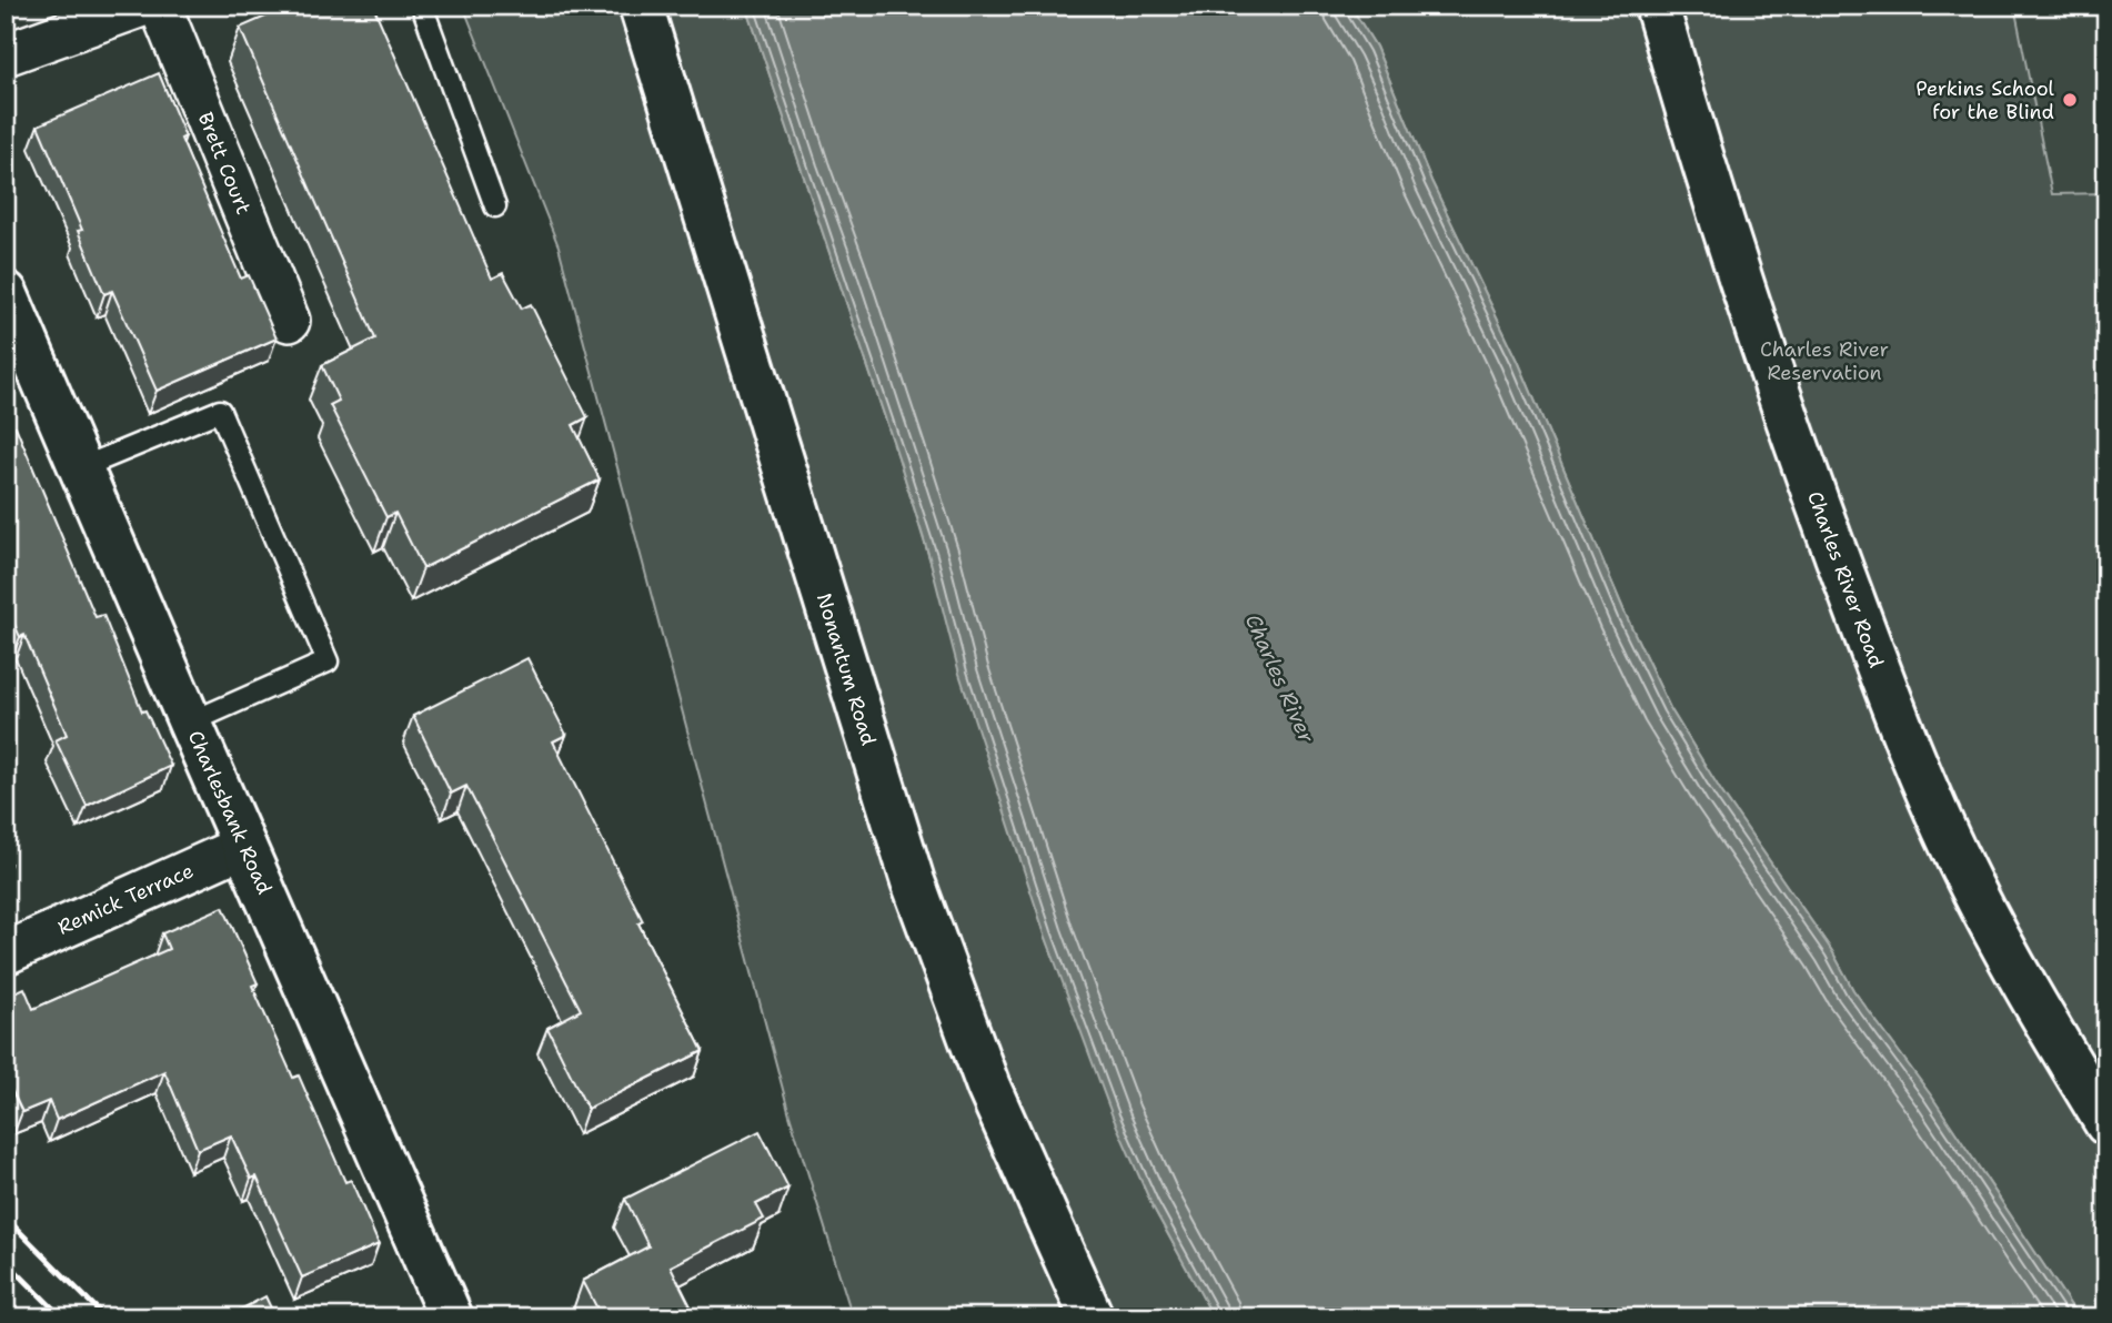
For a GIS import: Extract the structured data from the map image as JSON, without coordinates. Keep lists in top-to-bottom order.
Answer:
{
  "streets": {
    "street": [
      "Brett Court",
      "Charles River Road",
      "Nonantum Road",
      "Charlesbank Road",
      "Remick Terrace"
    ]
  },
  "crossings": [
    ["Charlesbank Road", "Remick Terrace"]
  ],
  "water": ["Charles River"],
  "parks": ["Charles River Reservation"],
  "places": ["Perkins School for the Blind"]
}
